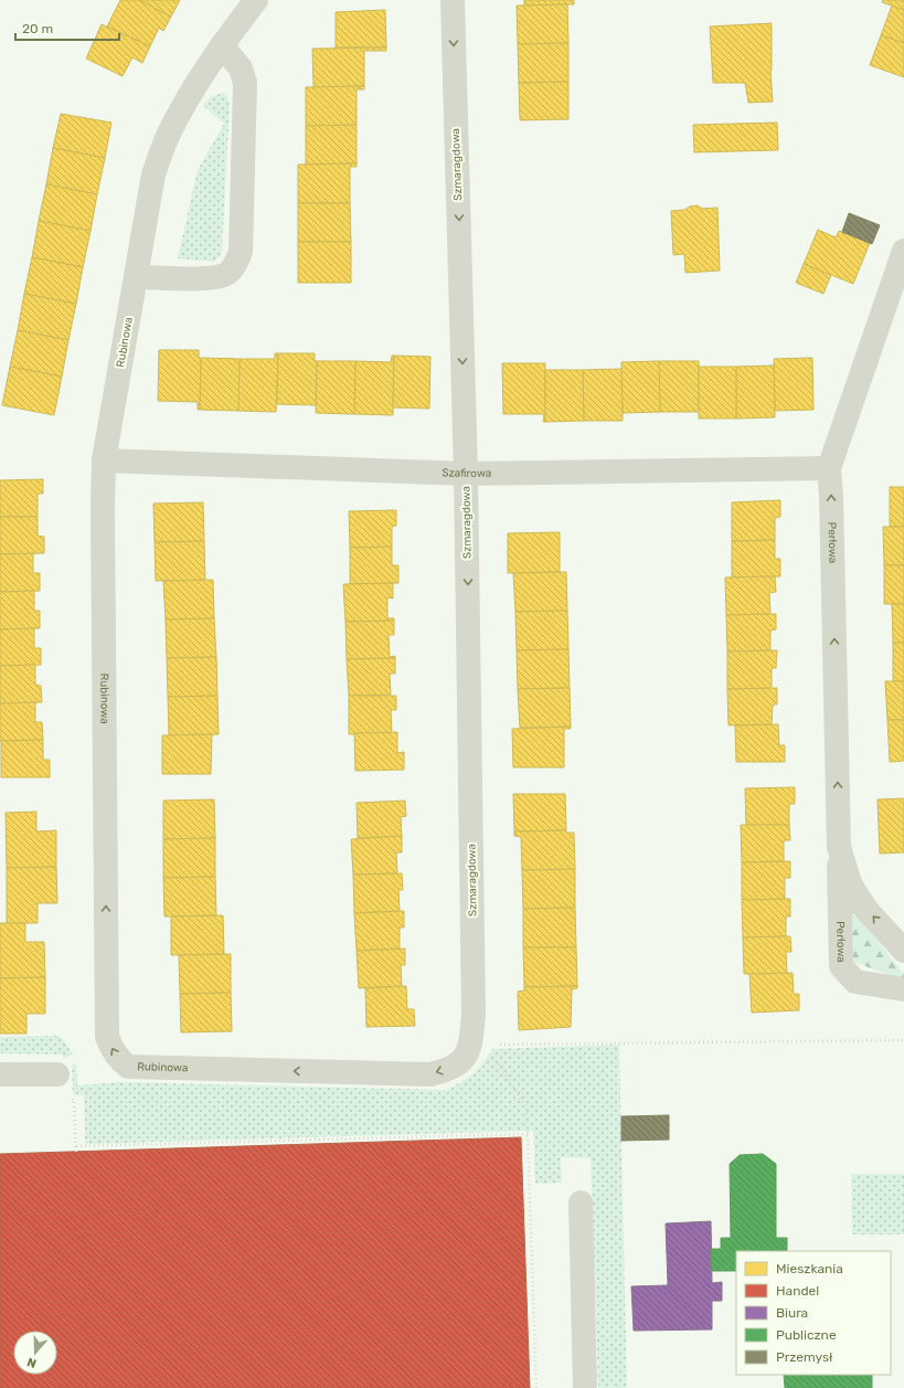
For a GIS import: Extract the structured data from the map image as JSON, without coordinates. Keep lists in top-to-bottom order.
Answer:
{
  "streets": {
    "street": [
      "Szmaragdowa",
      "Rubinowa",
      "Szafirowa",
      "Perłowa"
    ]
  },
  "crossings": [
    ["Szmaragdowa", "Rubinowa"],
    ["Szmaragdowa", "Szafirowa"],
    ["Rubinowa", "Szafirowa"],
    ["Szafirowa", "Perłowa"]
  ],
  "one_way": ["Szmaragdowa", "Perłowa"],
  "legend": [
    "Mieszkania",
    "Handel",
    "Biura",
    "Publiczne",
    "Przemysł"
  ],
  "scale_bar": "20 m",
  "north": "bottom"
}
